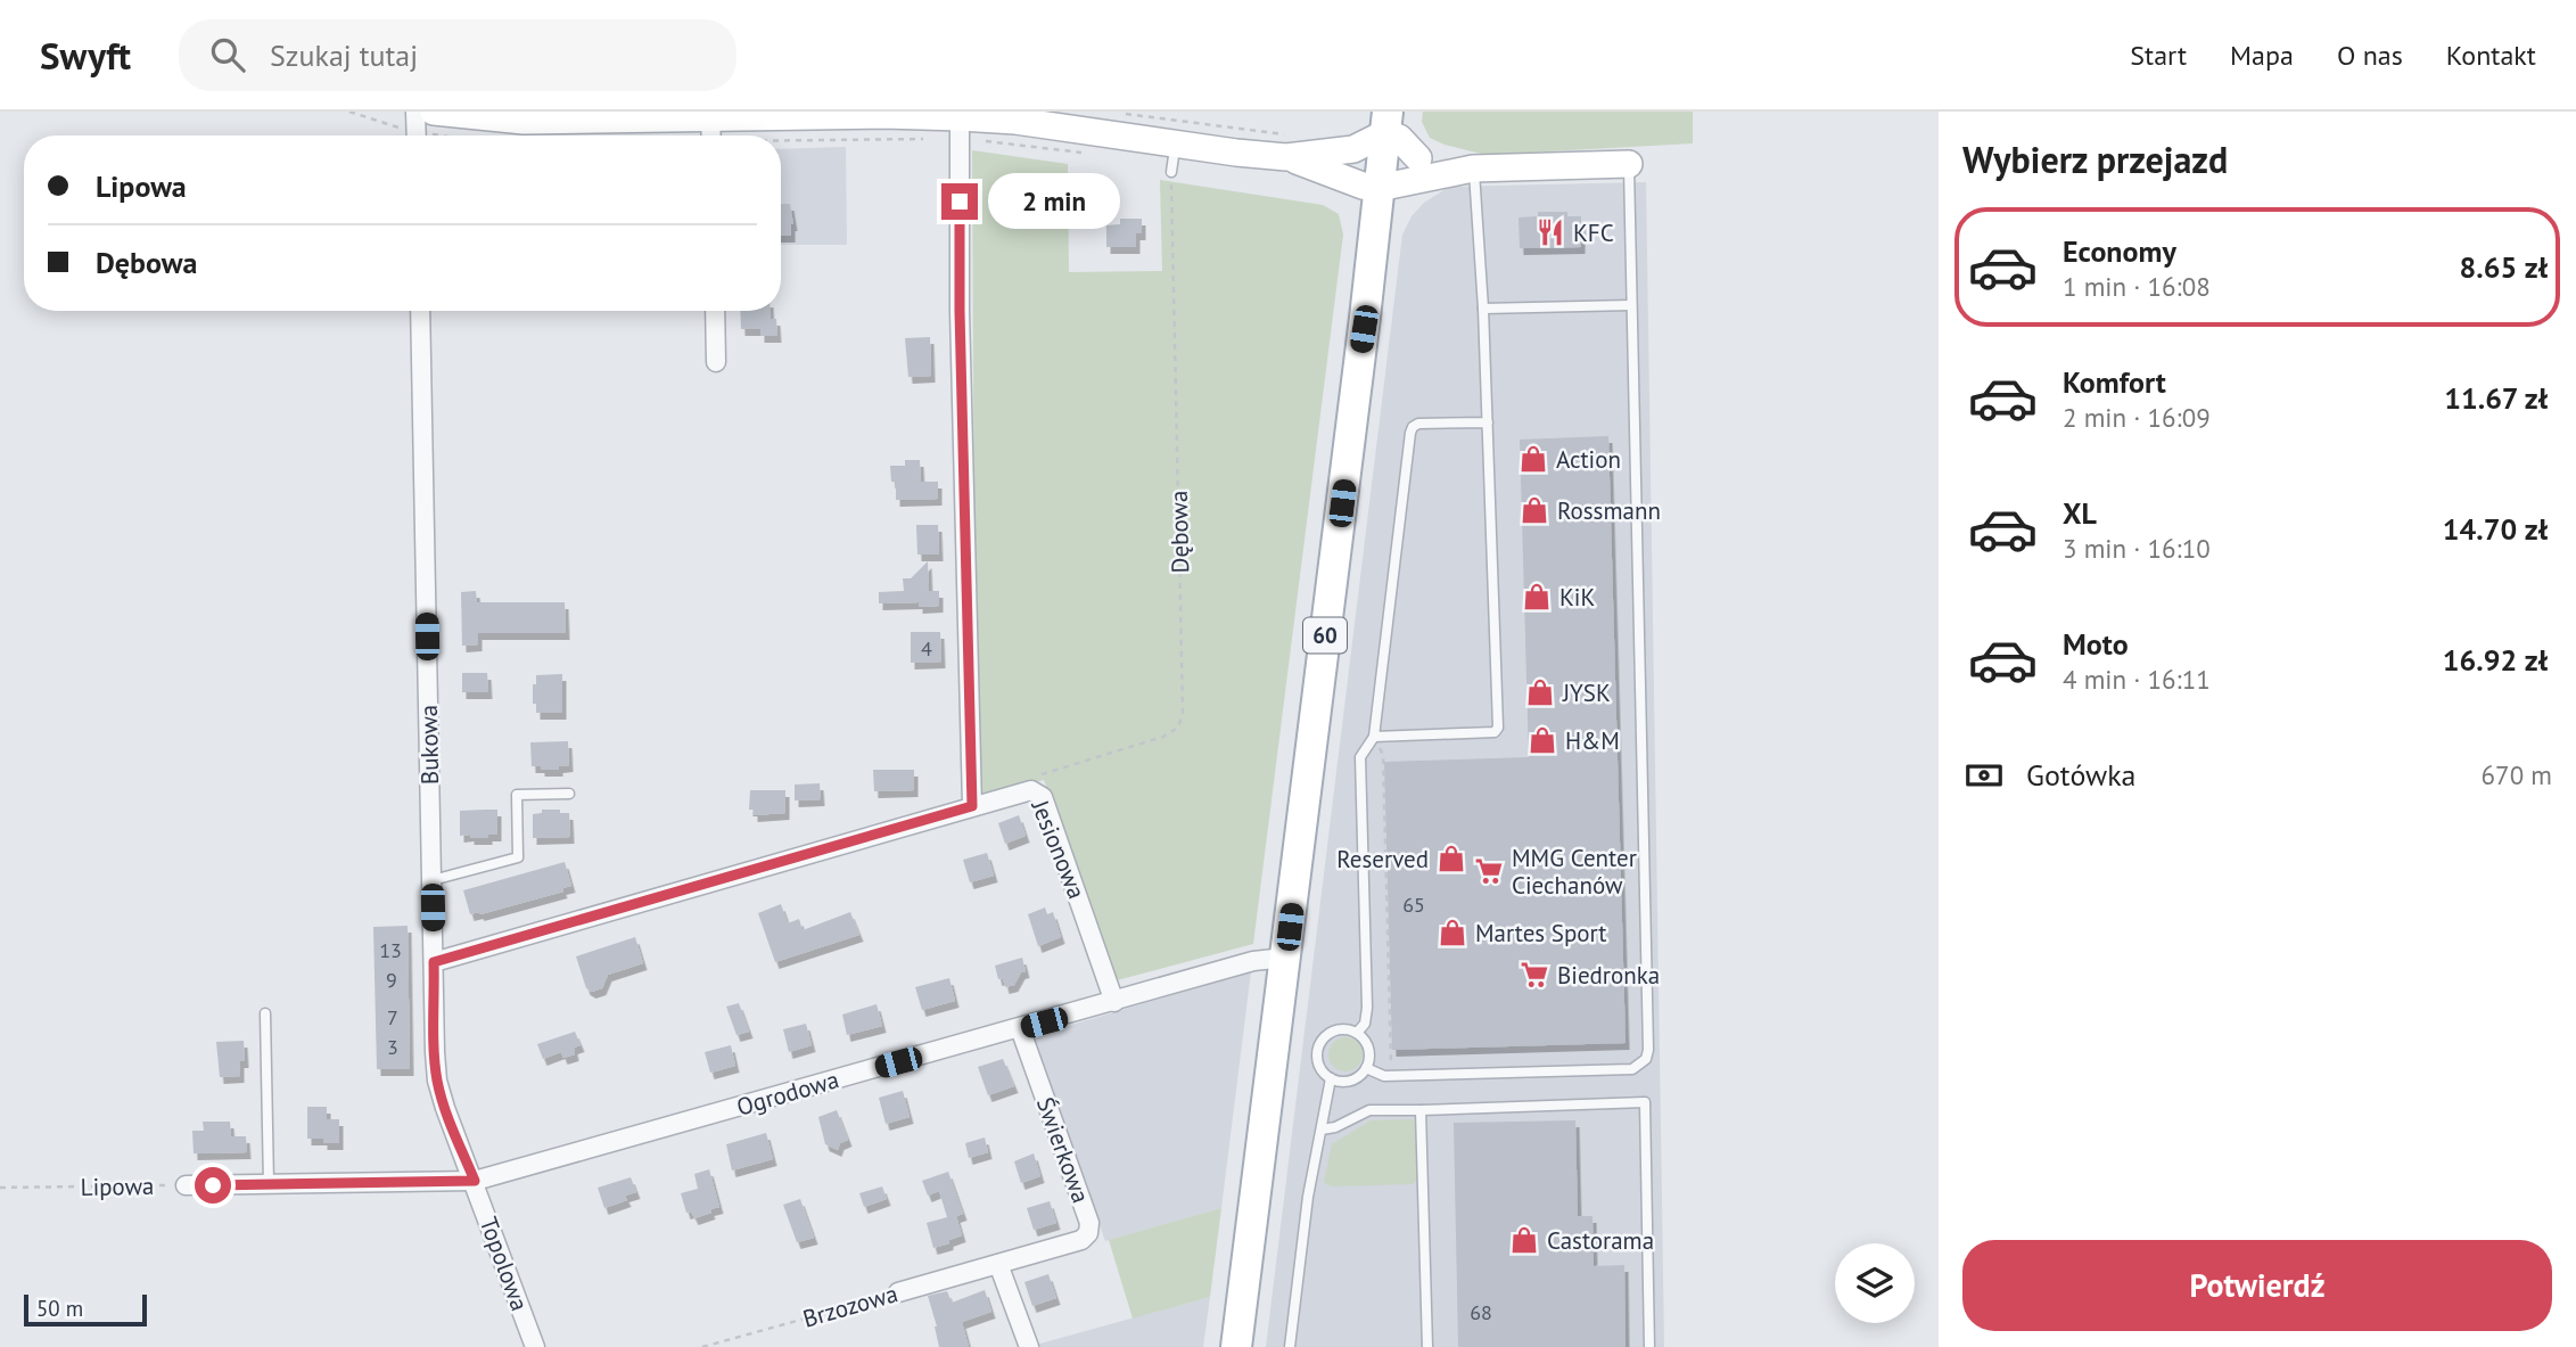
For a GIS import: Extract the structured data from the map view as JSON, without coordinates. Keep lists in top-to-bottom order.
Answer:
{
  "streets": {
    "main road": ["60"],
    "street": [
      "Bukowa",
      "Jesionowa",
      "Ogrodowa",
      "Świerkowa",
      "Lipowa",
      "Topolowa",
      "Brzozowa"
    ],
    "path": ["Dębowa"]
  },
  "crossings": [
    ["Dębowa", "Jesionowa"],
    ["60", "Ogrodowa"],
    ["Bukowa", "Jesionowa"],
    ["Bukowa", "Ogrodowa"],
    ["Bukowa", "Lipowa"],
    ["Bukowa", "Topolowa"],
    ["Jesionowa", "Ogrodowa"],
    ["Ogrodowa", "Świerkowa"],
    ["Ogrodowa", "Lipowa"],
    ["Ogrodowa", "Topolowa"],
    ["Świerkowa", "Brzozowa"],
    ["Lipowa", "Topolowa"]
  ],
  "places": {
    "restaurant": ["KFC"],
    "shop": [
      "Action",
      "Rossmann",
      "KiK",
      "JYSK",
      "H&M",
      "Reserved",
      "Martes Sport",
      "Castorama"
    ],
    "supermarket": ["MMG Center Ciechanów", "Biedronka"]
  },
  "house_numbers": [
    "4",
    "65",
    "13",
    "9",
    "7",
    "3",
    "68"
  ],
  "scale_bar": "50 m",
  "page": {
    "header": "Swyft",
    "search": "Szukaj tutaj",
    "nav": [
      "Start",
      "Mapa",
      "O nas",
      "Kontakt"
    ],
    "heading": "Wybierz przejazd",
    "banner": ["Lipowa", "Dębowa"],
    "bubble": "2 min",
    "list": [
      {
        "name": "Economy",
        "note": "1 min · 16:08",
        "value": "8.65 zł"
      },
      {
        "name": "Komfort",
        "note": "2 min · 16:09",
        "value": "11.67 zł"
      },
      {
        "name": "XL",
        "note": "3 min · 16:10",
        "value": "14.70 zł"
      },
      {
        "name": "Moto",
        "note": "4 min · 16:11",
        "value": "16.92 zł"
      }
    ],
    "pay": ["Gotówka", "670 m"],
    "buttons": "Potwierdź",
    "scale": "50 m"
  }
}
